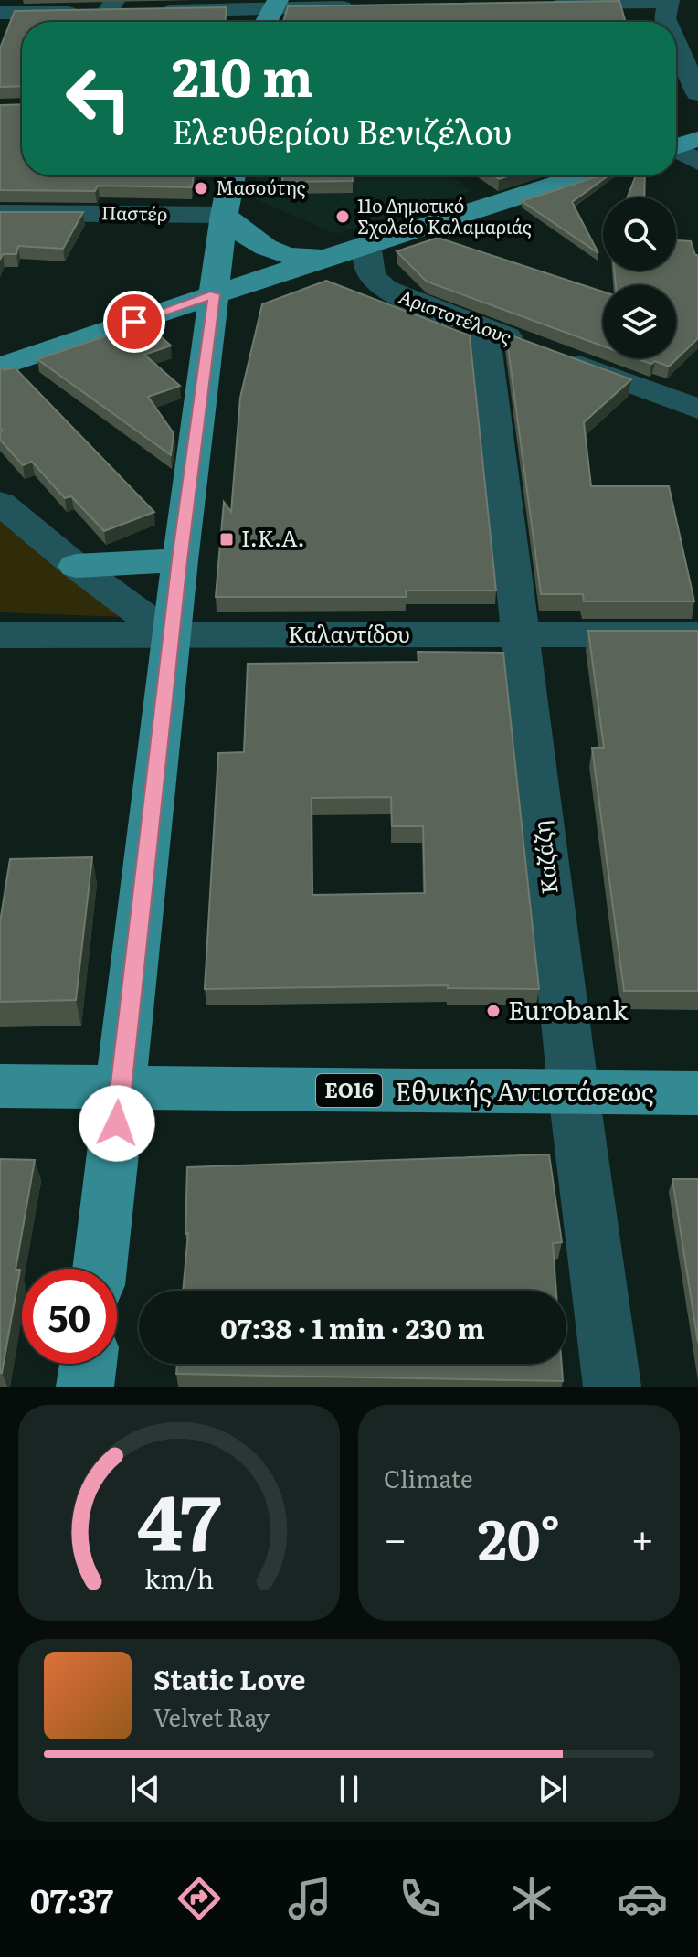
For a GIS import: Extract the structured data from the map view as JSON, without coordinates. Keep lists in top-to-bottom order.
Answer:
{
  "streets": {
    "main road": ["ΕΟ16", "Εθνικής Αντιστάσεως"],
    "street": [
      "Παστέρ",
      "Αριστοτέλους",
      "Καλαντίδου",
      "Καζάζη"
    ]
  },
  "crossings": [
    ["Αριστοτέλους", "Καζάζη"],
    ["Καλαντίδου", "Καζάζη"],
    ["Καζάζη", "Εθνικής Αντιστάσεως"]
  ],
  "places": {
    "other": ["Μασούτης", "11ο Δημοτικό Σχολείο Καλαμαριάς", "Eurobank"],
    "transit": ["Ι.Κ.Α."]
  },
  "page": {
    "turn": ["210 m", "Ελευθερίου Βενιζέλου"],
    "limit": "50",
    "trip": "07:38 · 1 min · 230 m",
    "tile": "Climate",
    "heat": ["−", "20°", "+"],
    "song": ["Static Love", "Velvet Ray"],
    "tabs": "07:37",
    "gauge": ["47", "km/h"]
  }
}
